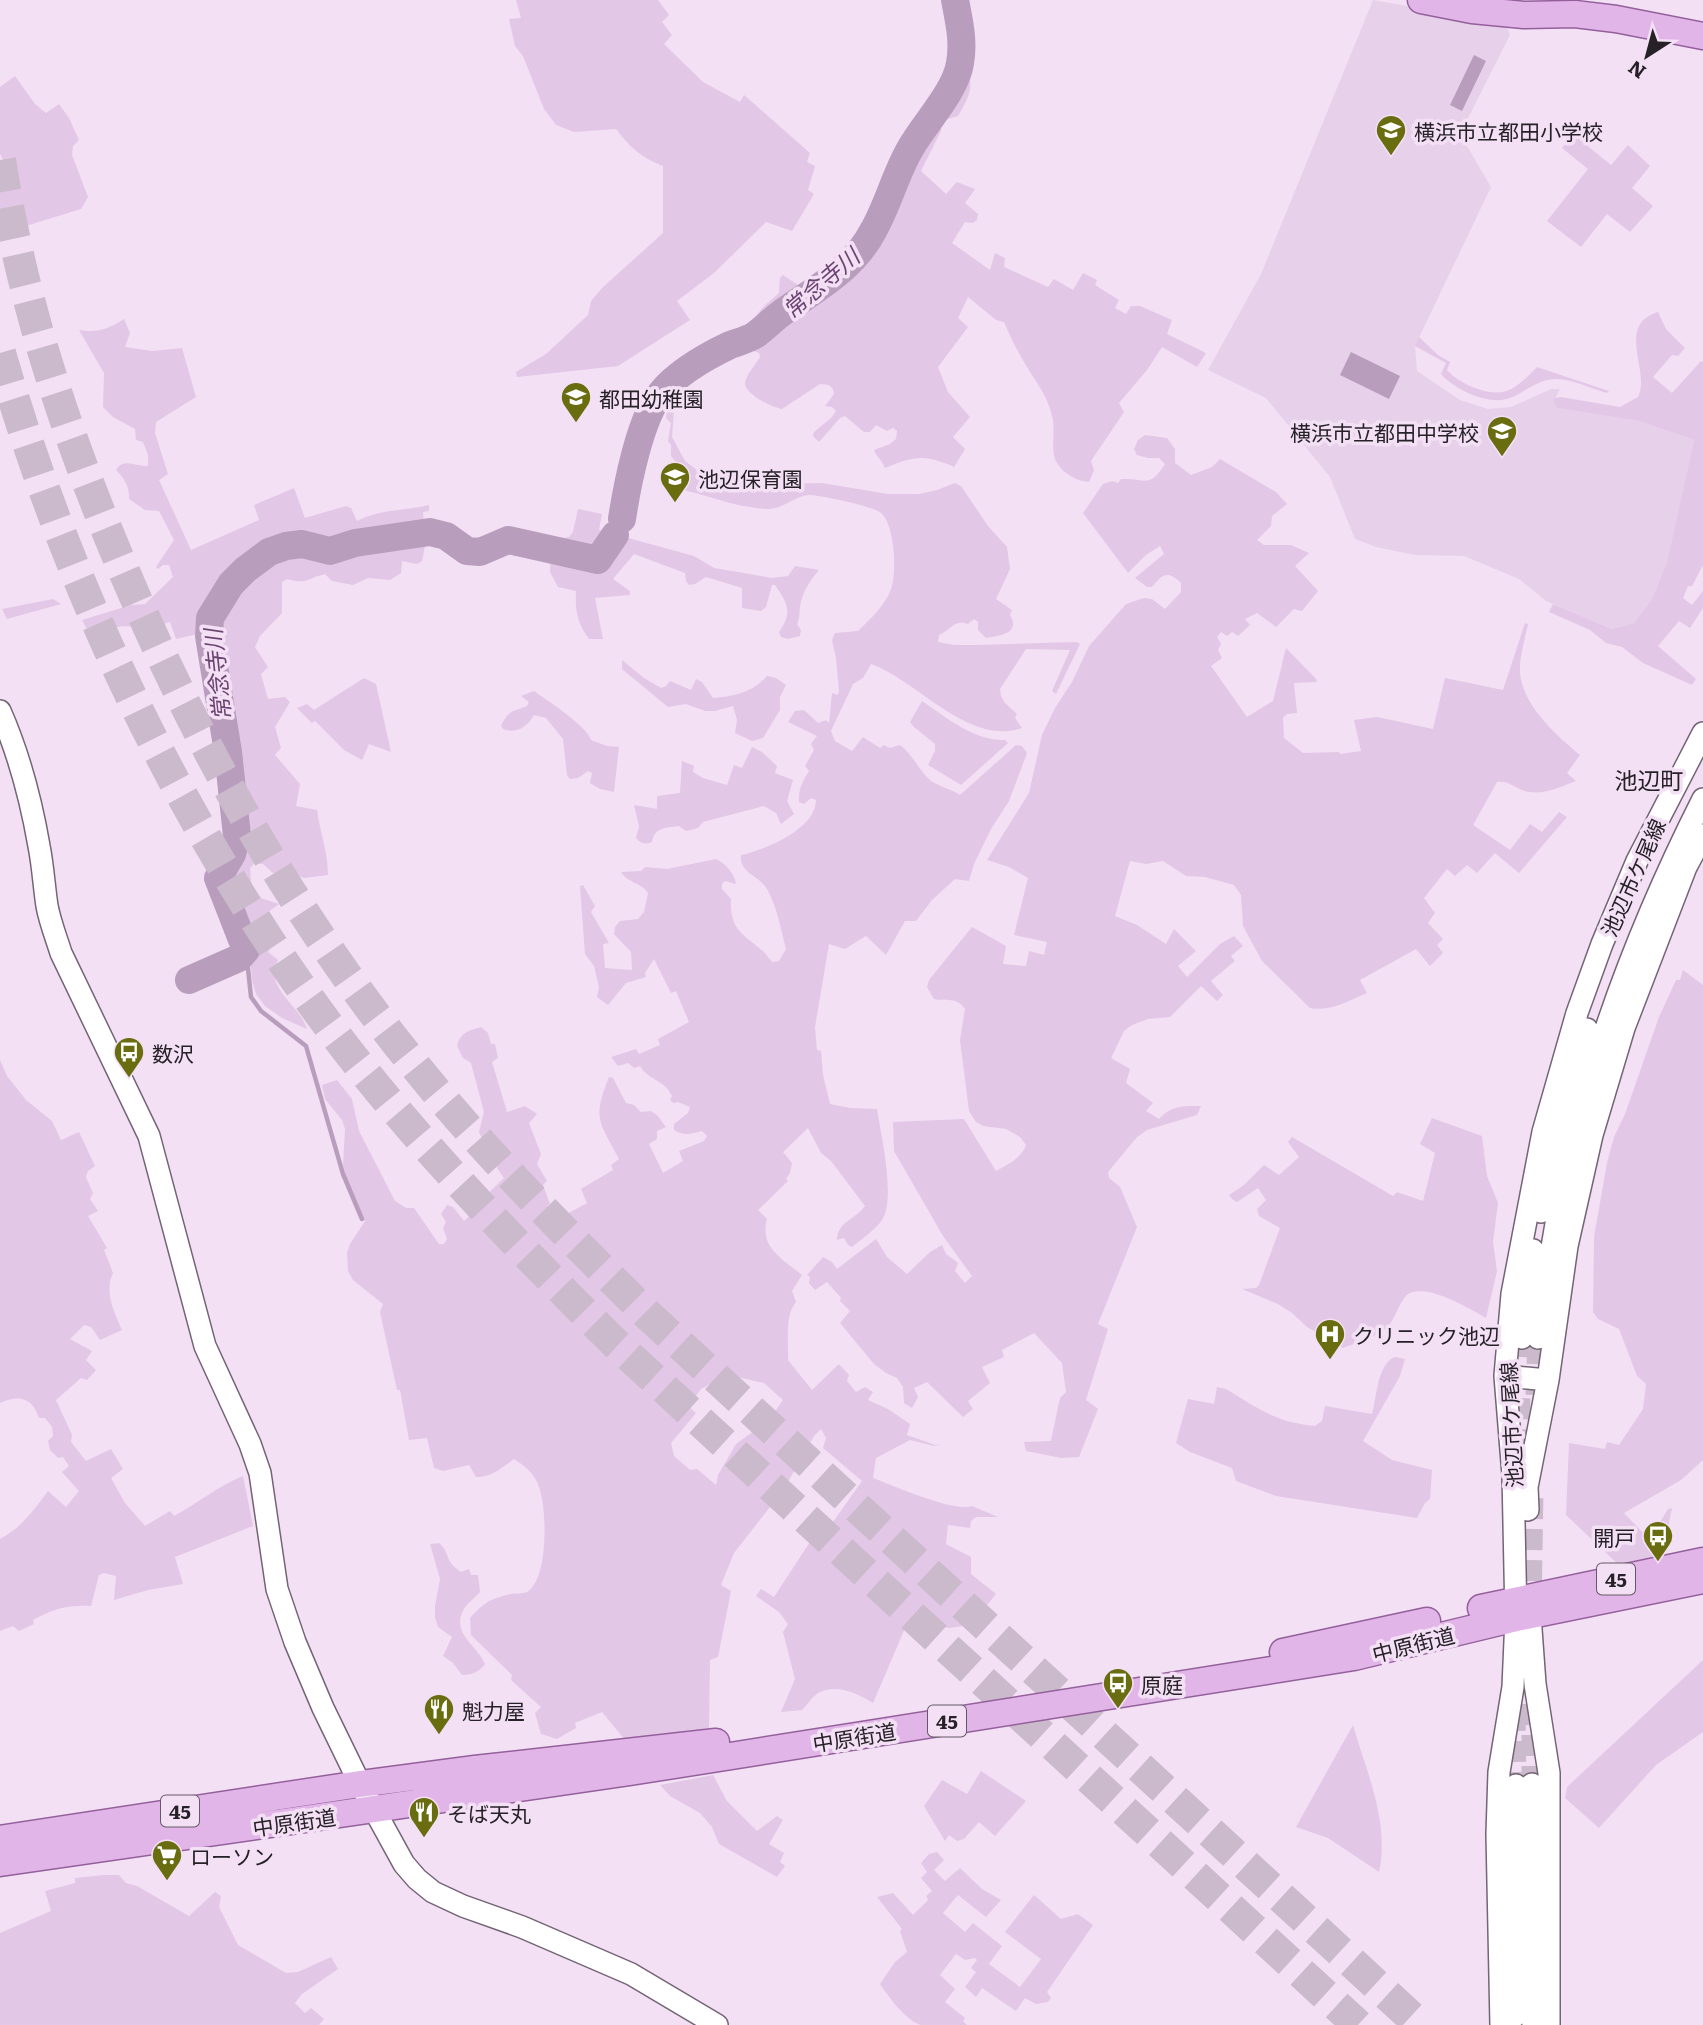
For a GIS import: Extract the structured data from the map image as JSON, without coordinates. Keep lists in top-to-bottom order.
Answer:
{
  "streets": {
    "main road": ["45", "中原街道"],
    "street": ["池辺市ケ尾線"]
  },
  "crossings": [
    ["池辺市ケ尾線", "中原街道"]
  ],
  "districts": ["池辺町"],
  "water": ["常念寺川"],
  "places": {
    "school or university": [
      "横浜市立都田小学校",
      "都田幼稚園",
      "横浜市立都田中学校",
      "池辺保育園"
    ],
    "bus stop": ["数沢", "開戸", "原庭"],
    "hospital": ["クリニック池辺"],
    "restaurant": ["魁力屋", "そば天丸"],
    "supermarket": ["ローソン"]
  },
  "north": "bottom left"
}
